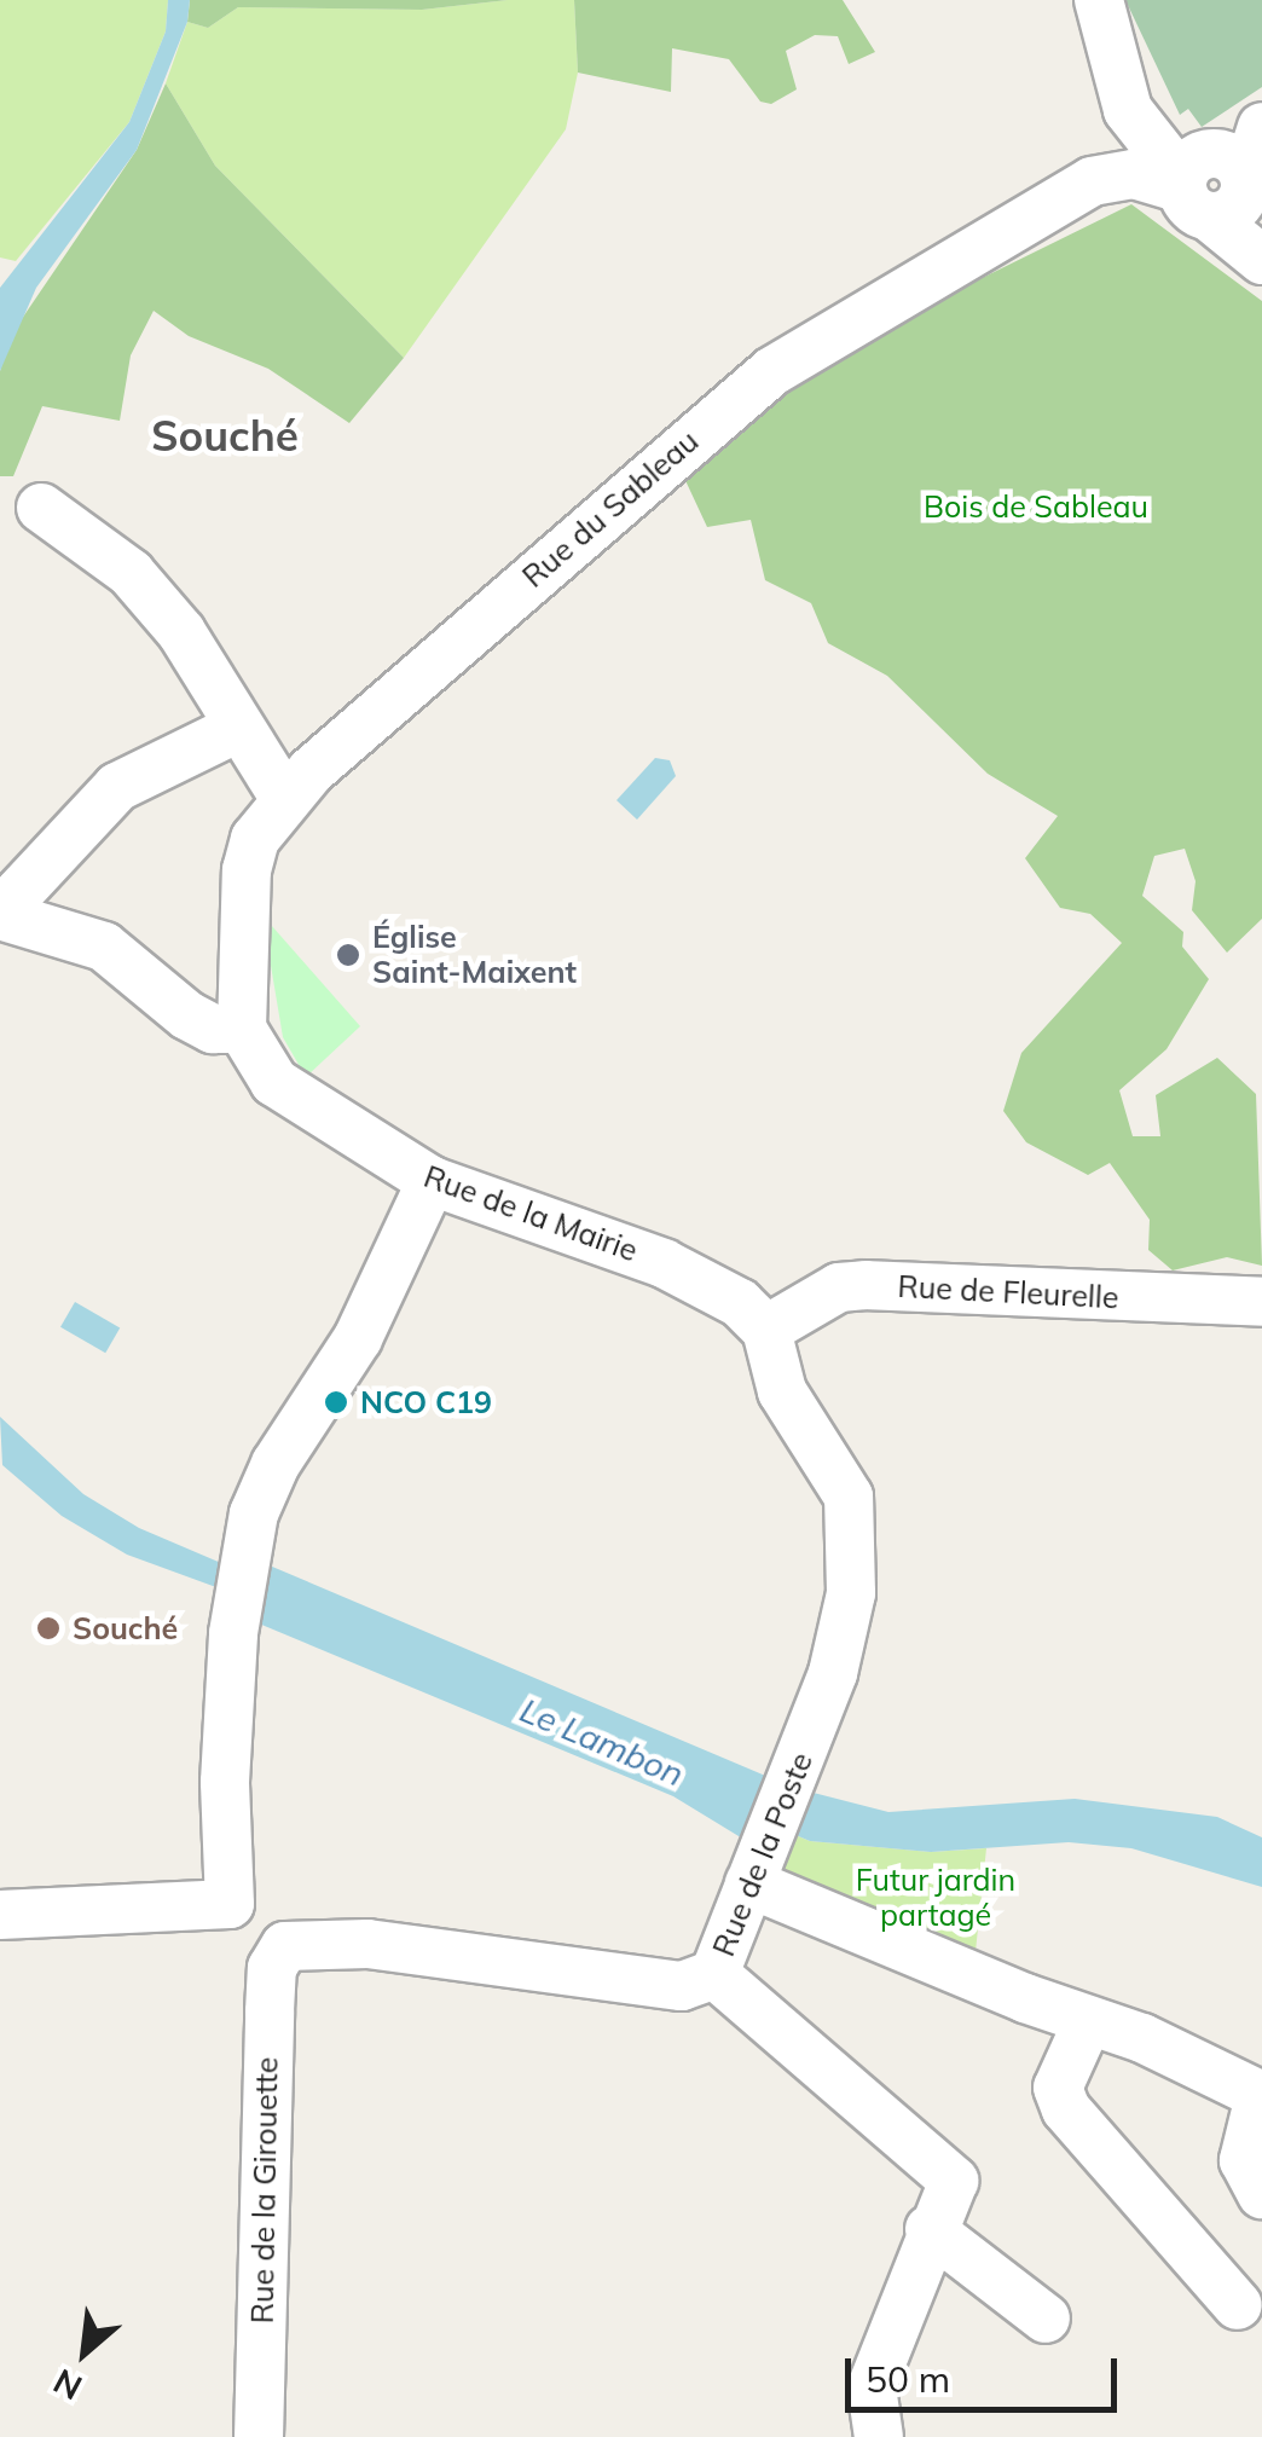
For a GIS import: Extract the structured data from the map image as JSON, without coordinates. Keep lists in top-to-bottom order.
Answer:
{
  "streets": {
    "street": [
      "Rue du Sableau",
      "Rue de la Mairie",
      "Rue de Fleurelle",
      "Rue de la Poste",
      "Rue de la Girouette"
    ]
  },
  "crossings": [
    ["Rue du Sableau", "Rue de la Mairie"],
    ["Rue de la Mairie", "Rue de Fleurelle"],
    ["Rue de la Mairie", "Rue de la Poste"],
    ["Rue de Fleurelle", "Rue de la Poste"],
    ["Rue de la Poste", "Rue de la Girouette"]
  ],
  "districts": ["Souché"],
  "water": ["Le Lambon"],
  "parks": ["Bois de Sableau", "Futur jardin partagé"],
  "places": ["Église Saint-Maixent", "NCO C19", "Souché"],
  "scale_bar": "50 m",
  "north": "bottom left"
}
